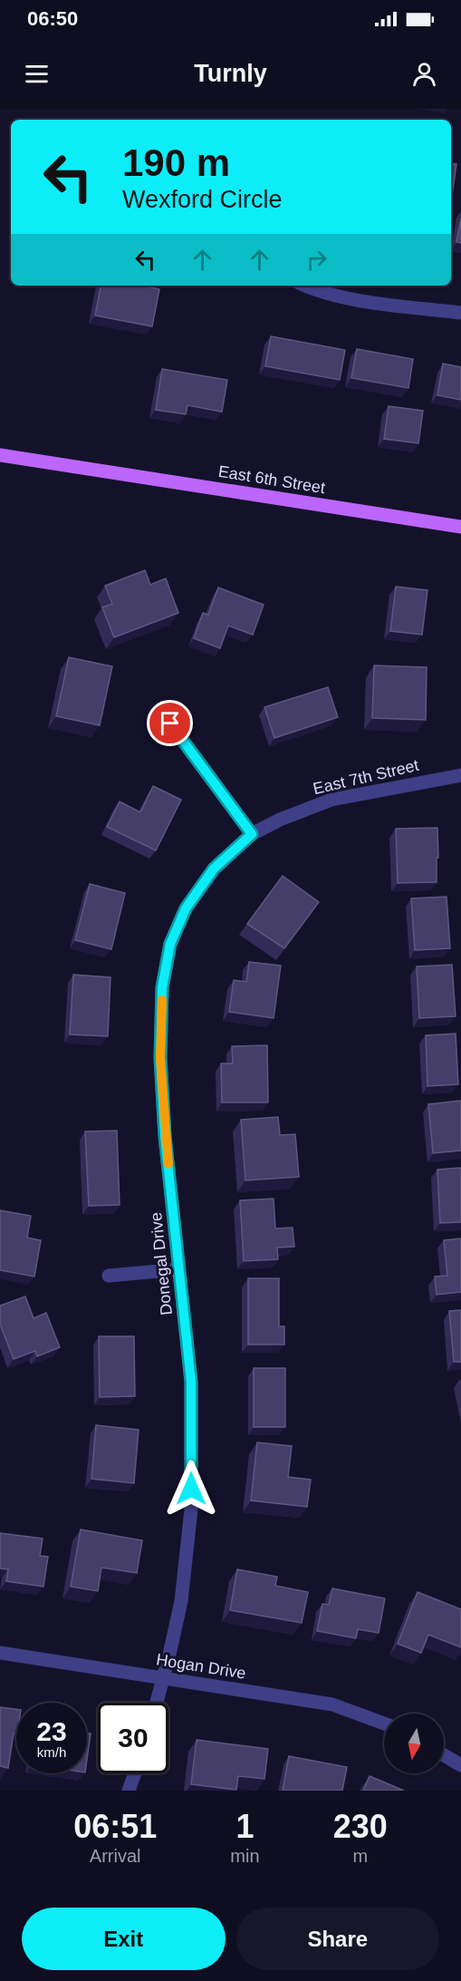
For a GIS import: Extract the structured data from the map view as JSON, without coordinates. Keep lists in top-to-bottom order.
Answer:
{
  "streets": {
    "main road": ["East 6th Street"],
    "street": ["East 7th Street", "Donegal Drive", "Hogan Drive"]
  },
  "crossings": [
    ["East 7th Street", "Donegal Drive"],
    ["Donegal Drive", "Hogan Drive"]
  ],
  "north": "bottom",
  "page": {
    "status": "06:50",
    "header": "Turnly",
    "turn": ["190 m", "Wexford Circle"],
    "speed": "23 km/h",
    "limit": "30",
    "eta": [
      "06:51",
      "Arrival",
      "1",
      "min",
      "230",
      "m"
    ],
    "buttons": ["Exit", "Share"]
  }
}
